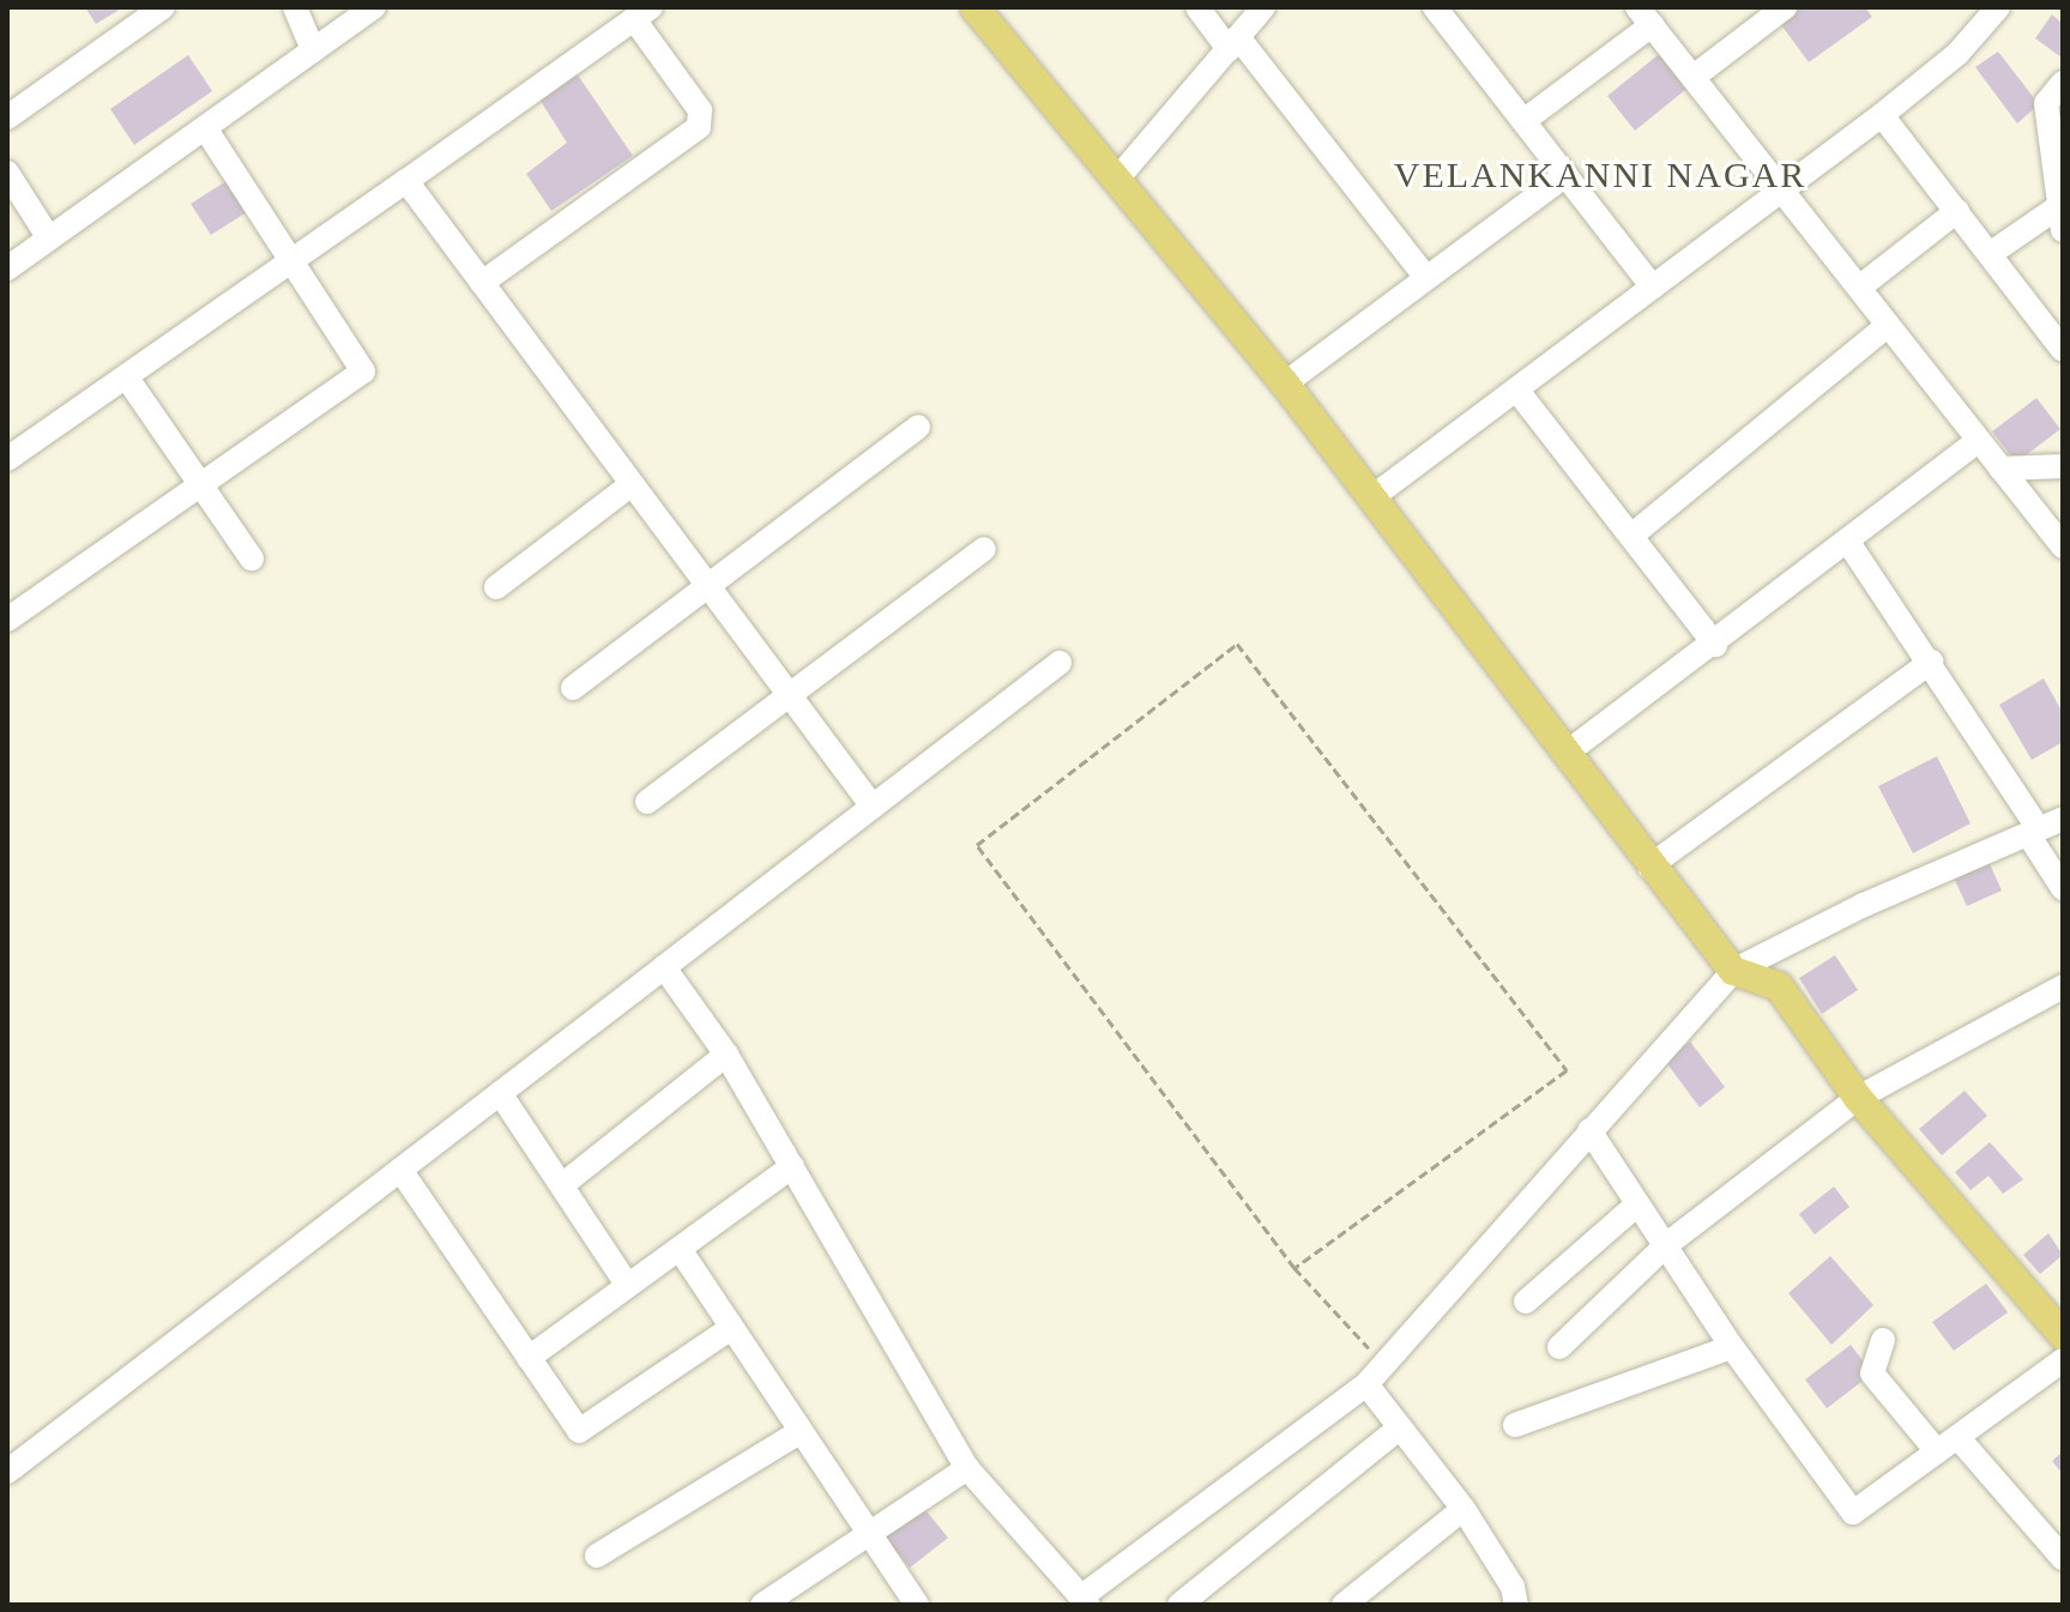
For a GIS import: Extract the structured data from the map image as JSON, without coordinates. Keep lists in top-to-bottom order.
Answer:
{
  "districts": ["VELANKANNI NAGAR"]
}
